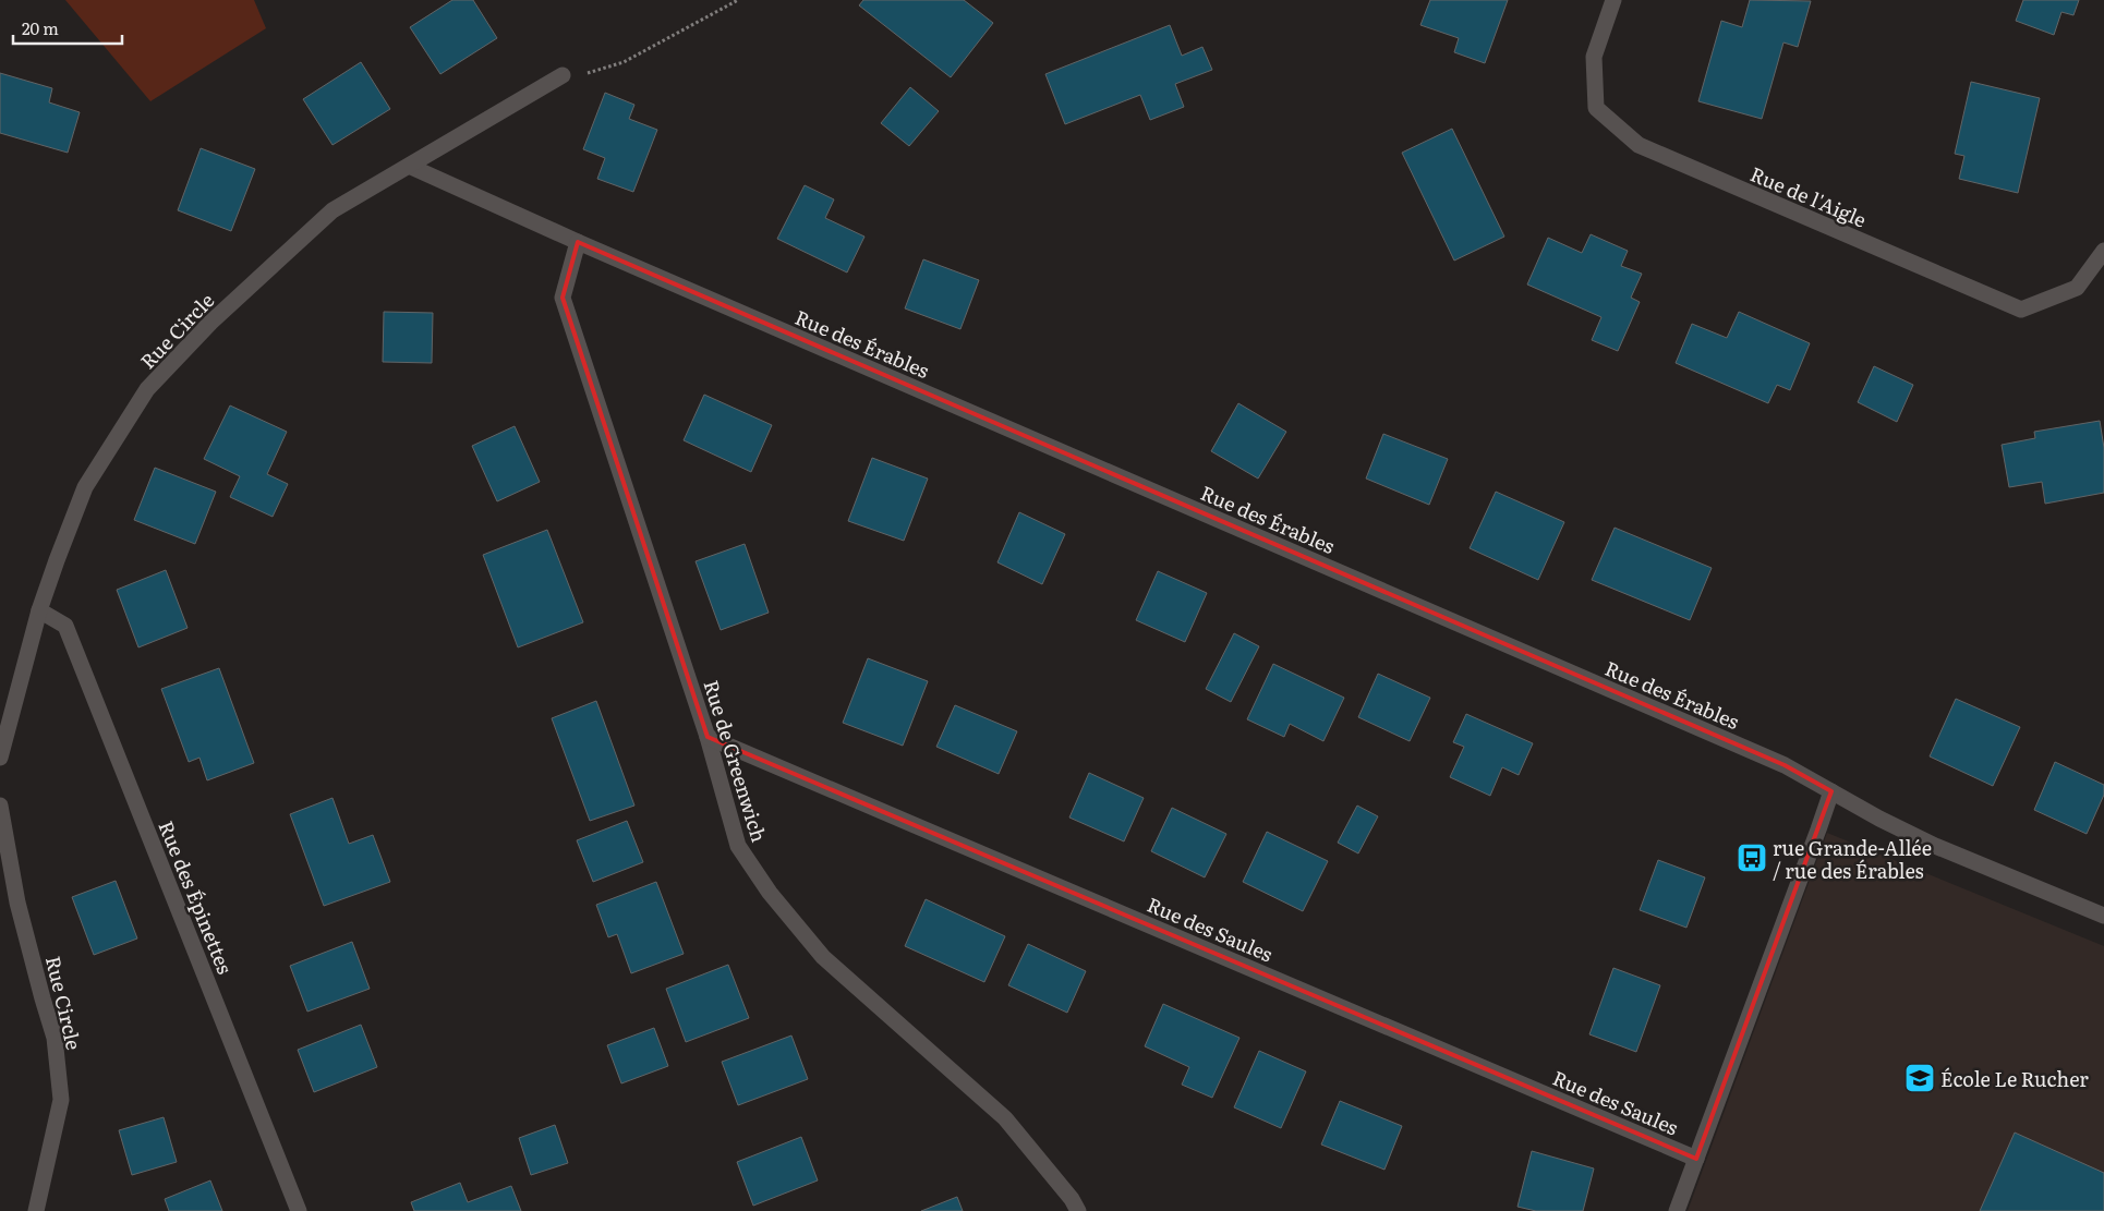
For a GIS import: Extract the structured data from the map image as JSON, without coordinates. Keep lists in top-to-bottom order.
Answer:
{
  "streets": {
    "street": [
      "Rue de l'Aigle",
      "Rue Circle",
      "Rue des Érables",
      "Rue de Greenwich",
      "Rue des Épinettes",
      "Rue des Saules"
    ]
  },
  "crossings": [
    ["Rue Circle", "Rue des Érables"],
    ["Rue Circle", "Rue des Épinettes"],
    ["Rue des Érables", "Rue de Greenwich"],
    ["Rue de Greenwich", "Rue des Saules"]
  ],
  "places": {
    "bus stop": ["rue Grande-Allée / rue des Érables"],
    "school or university": ["École Le Rucher"]
  },
  "scale_bar": "20 m"
}
